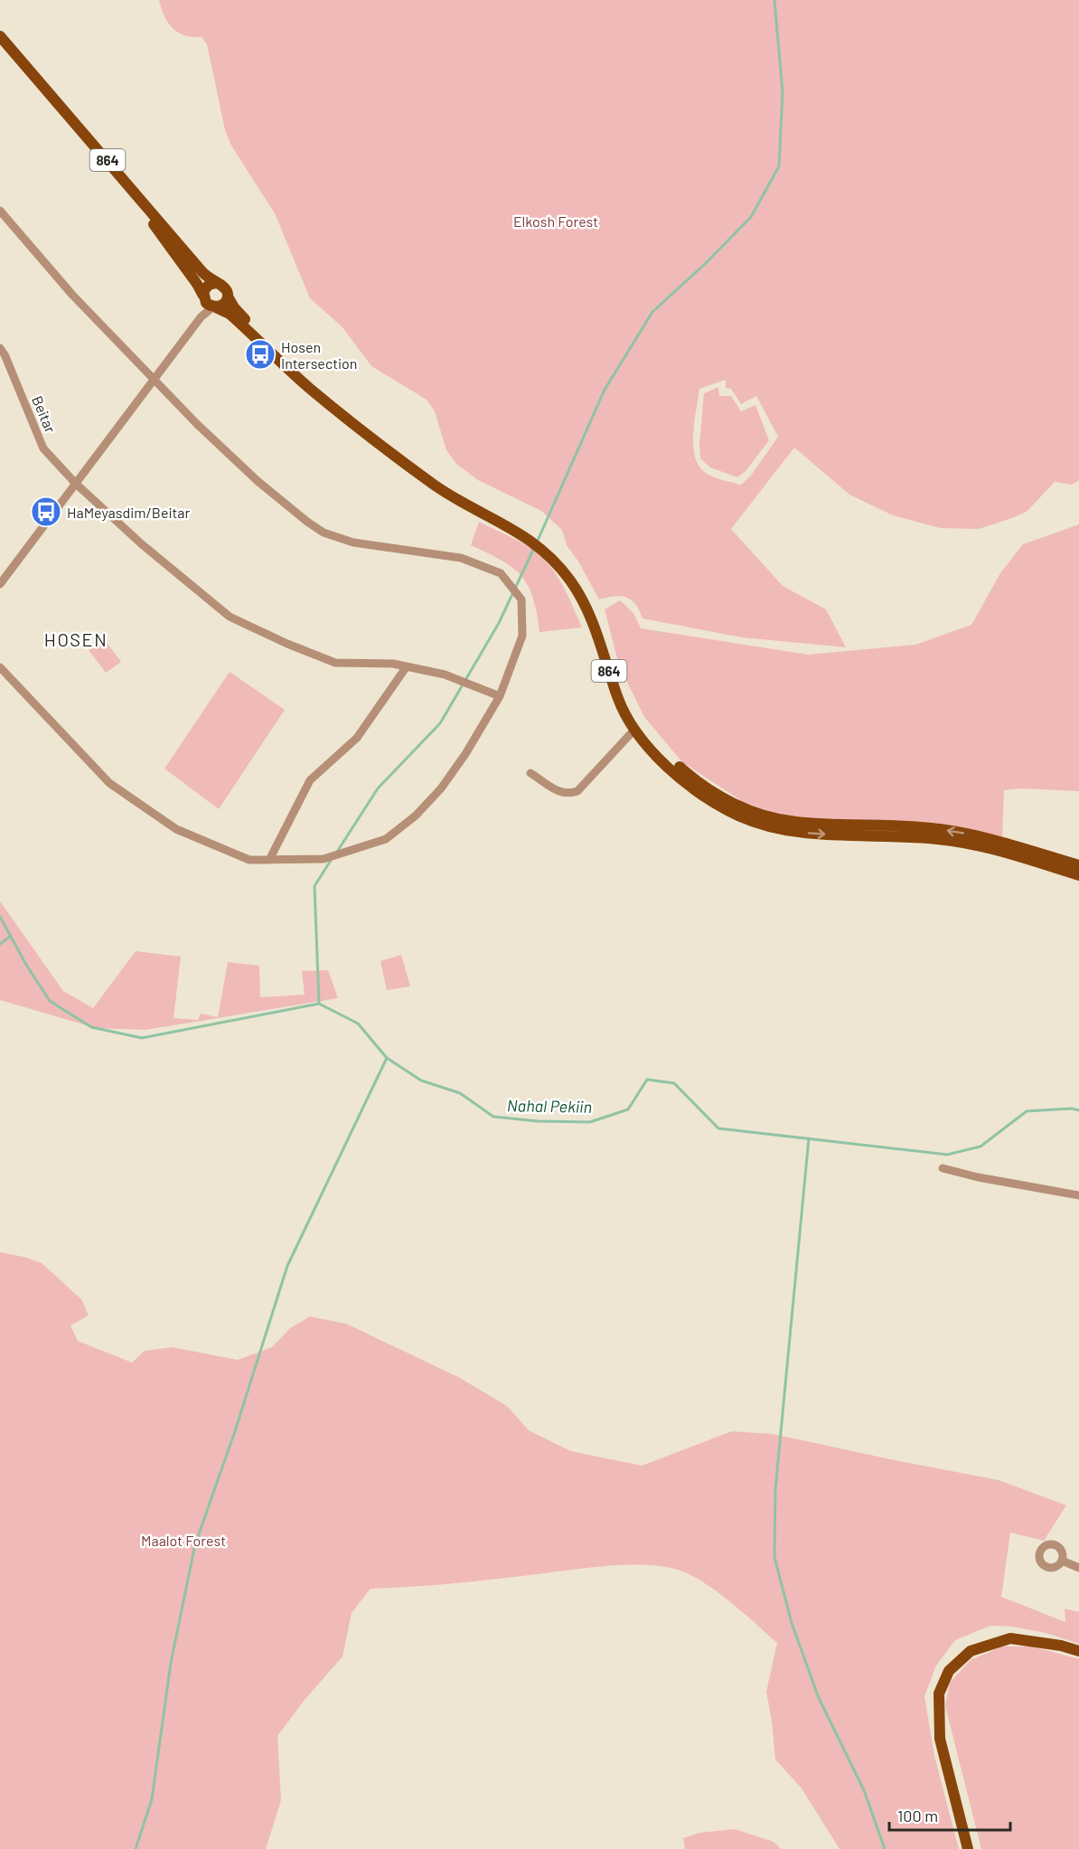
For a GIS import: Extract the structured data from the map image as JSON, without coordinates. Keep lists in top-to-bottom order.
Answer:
{
  "streets": {
    "main road": ["864"],
    "street": ["Beitar"]
  },
  "districts": ["HOSEN"],
  "water": ["Nahal Pekiin"],
  "parks": ["Elkosh Forest", "Maalot Forest"],
  "places": {
    "bus stop": ["Hosen Intersection", "HaMeyasdim/Beitar"]
  },
  "scale_bar": "100 m"
}
